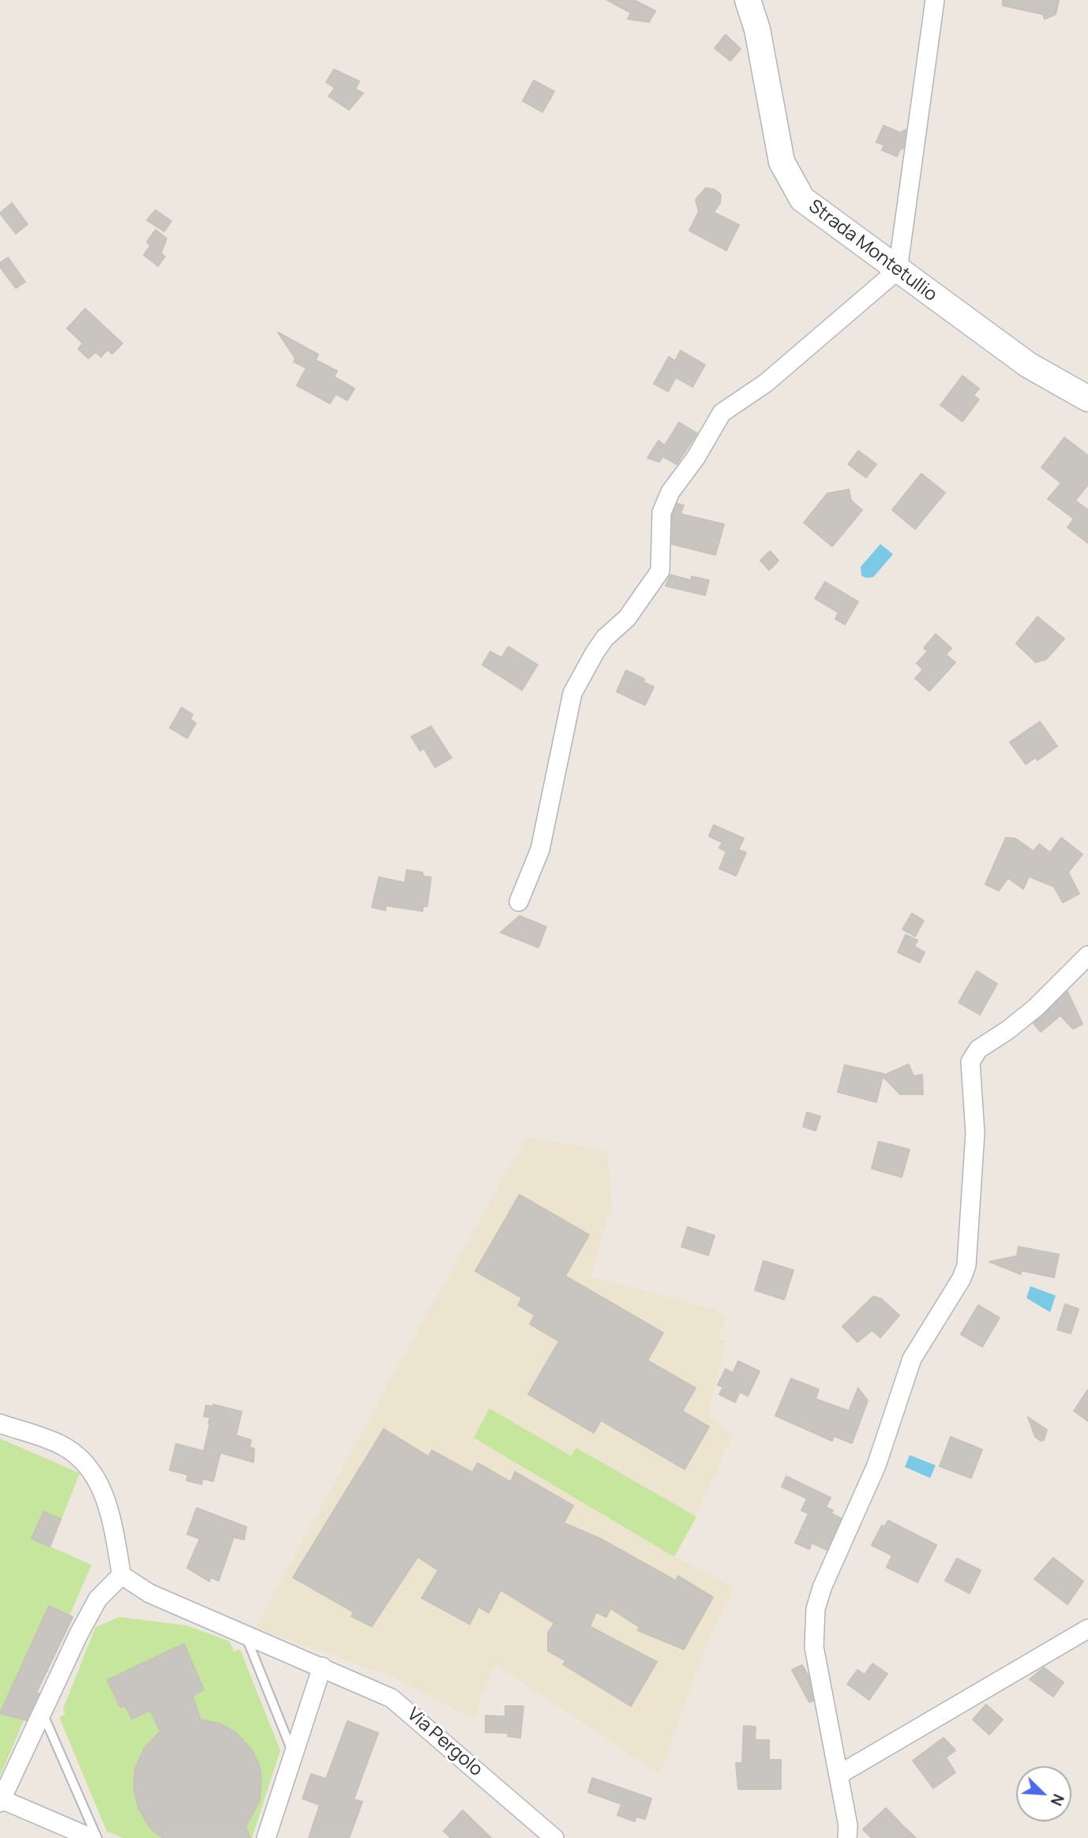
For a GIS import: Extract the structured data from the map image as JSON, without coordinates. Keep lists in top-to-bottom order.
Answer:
{
  "streets": {
    "street": ["Strada Montetullio", "Via Pergolo"]
  },
  "north": "bottom right"
}
